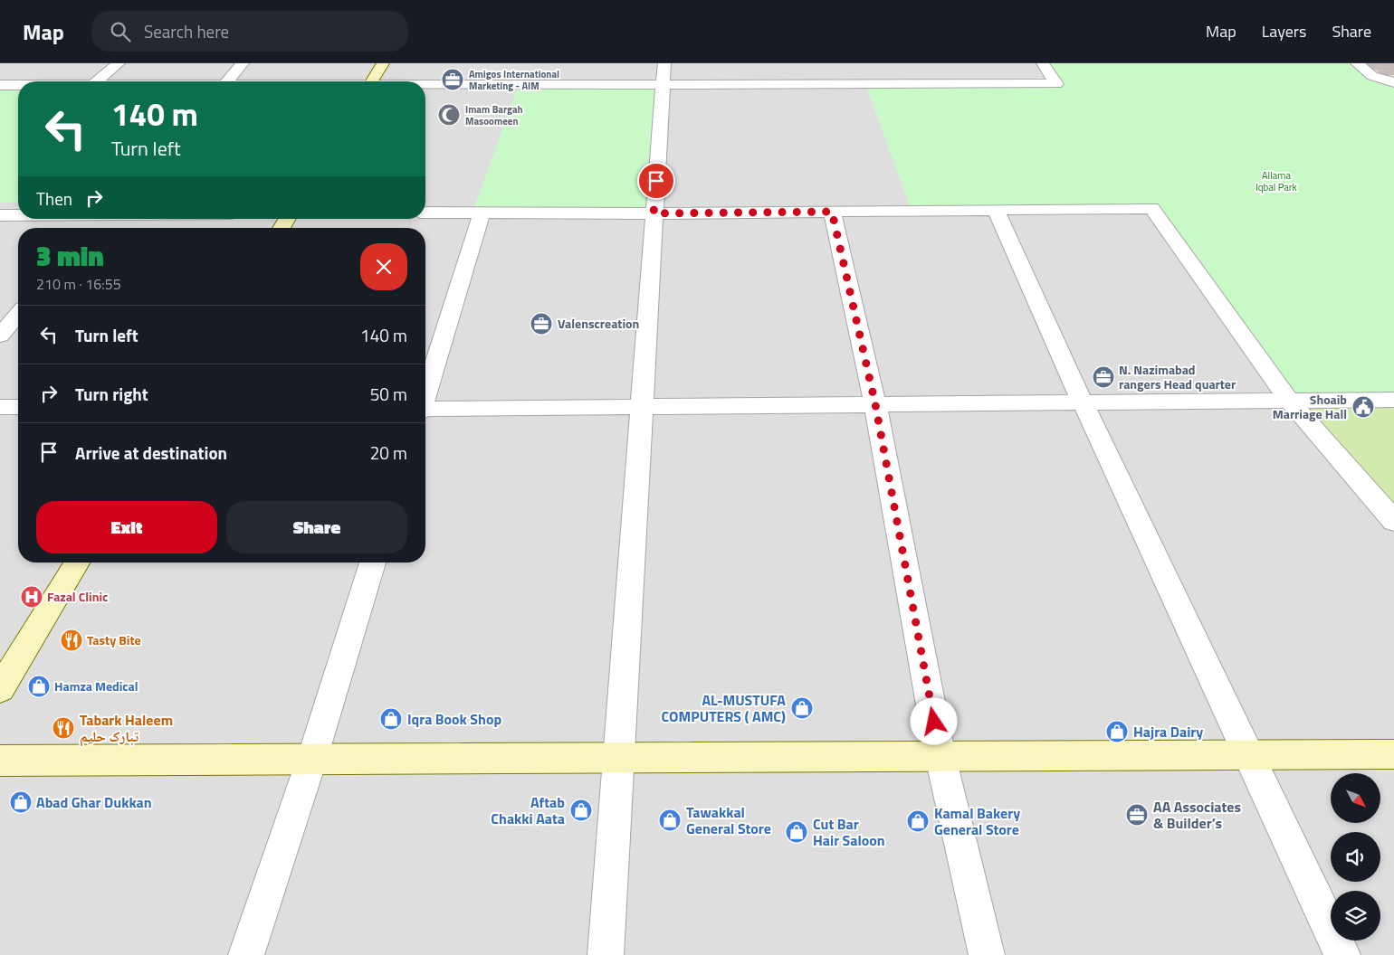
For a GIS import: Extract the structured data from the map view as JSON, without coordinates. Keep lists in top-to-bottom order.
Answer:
{
  "parks": ["Allama Iqbal Park"],
  "places": {
    "office": [
      "Amigos International Marketing - AIM",
      "Valenscreation",
      "N. Nazimabad rangers Head quarter",
      "AA Associates & Builder’s"
    ],
    "mosque": ["Imam Bargah Masoomeen"],
    "public building": ["Shoaib Marriage Hall"],
    "hospital": ["Fazal Clinic"],
    "restaurant": ["Tasty Bite", "Tabark Haleem تبارک حلیم"],
    "shop": [
      "Hamza Medical",
      "AL-MUSTUFA COMPUTERS ( AMC)",
      "Iqra Book Shop",
      "Hajra Dairy",
      "Abad Ghar Dukkan",
      "Aftab Chakki Aata",
      "Tawakkal General Store",
      "Kamal Bakery General Store",
      "Cut Bar Hair Saloon"
    ]
  },
  "north": "bottom right",
  "page": {
    "header": "Map",
    "search": "Search here",
    "nav": ["Map", "Layers", "Share"],
    "turn": ["140 m", "Turn left"],
    "then": "Then",
    "heading": ["3 min", "210 m · 16:55"],
    "list": [
      {
        "name": "Turn left",
        "value": "140 m"
      },
      {
        "name": "Turn right",
        "value": "50 m"
      },
      {
        "name": "Arrive at destination",
        "value": "20 m"
      }
    ],
    "buttons": ["Exit", "Share"]
  }
}
